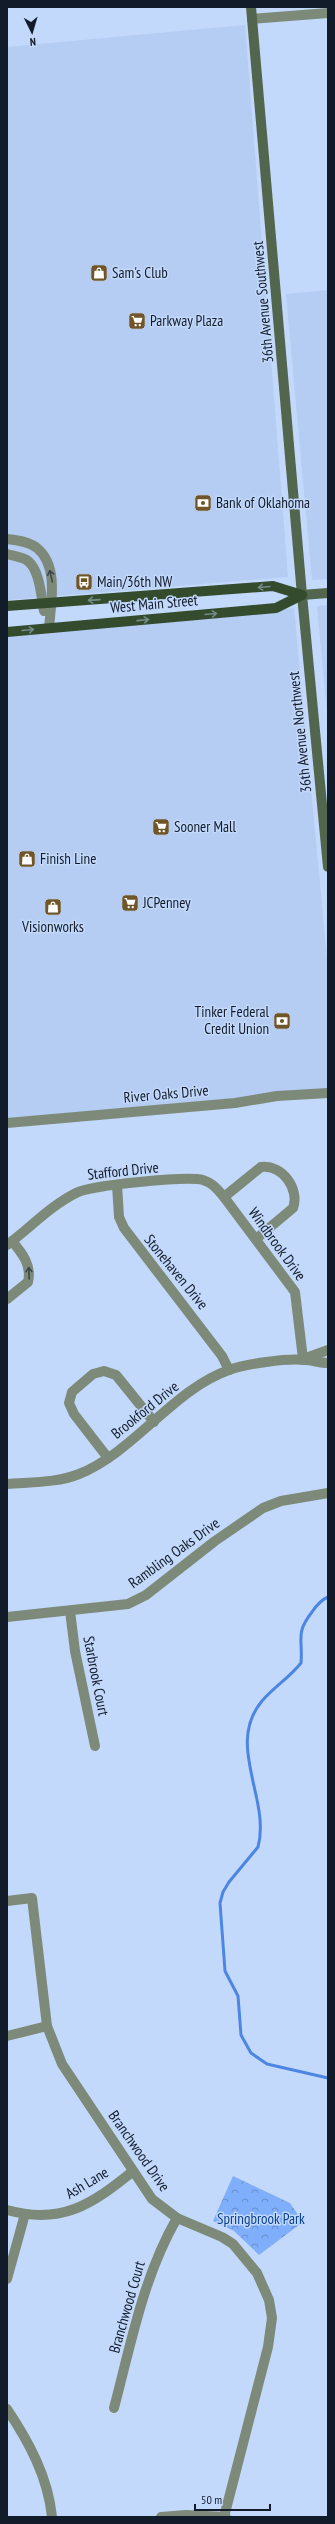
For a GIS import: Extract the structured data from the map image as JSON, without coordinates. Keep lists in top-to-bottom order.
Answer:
{
  "streets": {
    "main road": ["36th Avenue Southwest", "West Main Street", "36th Avenue Northwest"],
    "street": [
      "River Oaks Drive",
      "Stafford Drive",
      "Windbrook Drive",
      "Stonehaven Drive",
      "Brookford Drive",
      "Rambling Oaks Drive",
      "Starbrook Court",
      "Branchwood Drive",
      "Ash Lane",
      "Branchwood Court"
    ]
  },
  "crossings": [
    ["36th Avenue Southwest", "West Main Street"],
    ["36th Avenue Southwest", "36th Avenue Northwest"],
    ["West Main Street", "36th Avenue Northwest"],
    ["Stafford Drive", "Windbrook Drive"],
    ["Stafford Drive", "Stonehaven Drive"],
    ["Windbrook Drive", "Brookford Drive"],
    ["Stonehaven Drive", "Brookford Drive"],
    ["Rambling Oaks Drive", "Starbrook Court"],
    ["Branchwood Drive", "Ash Lane"],
    ["Branchwood Drive", "Branchwood Court"]
  ],
  "parks": ["Springbrook Park"],
  "places": {
    "shop": ["Sam's Club", "Finish Line", "Visionworks"],
    "supermarket": ["Parkway Plaza", "Sooner Mall", "JCPenney"],
    "bank": ["Bank of Oklahoma", "Tinker Federal Credit Union"],
    "bus stop": ["Main/36th NW"]
  },
  "scale_bar": "50 m",
  "north": "bottom"
}
